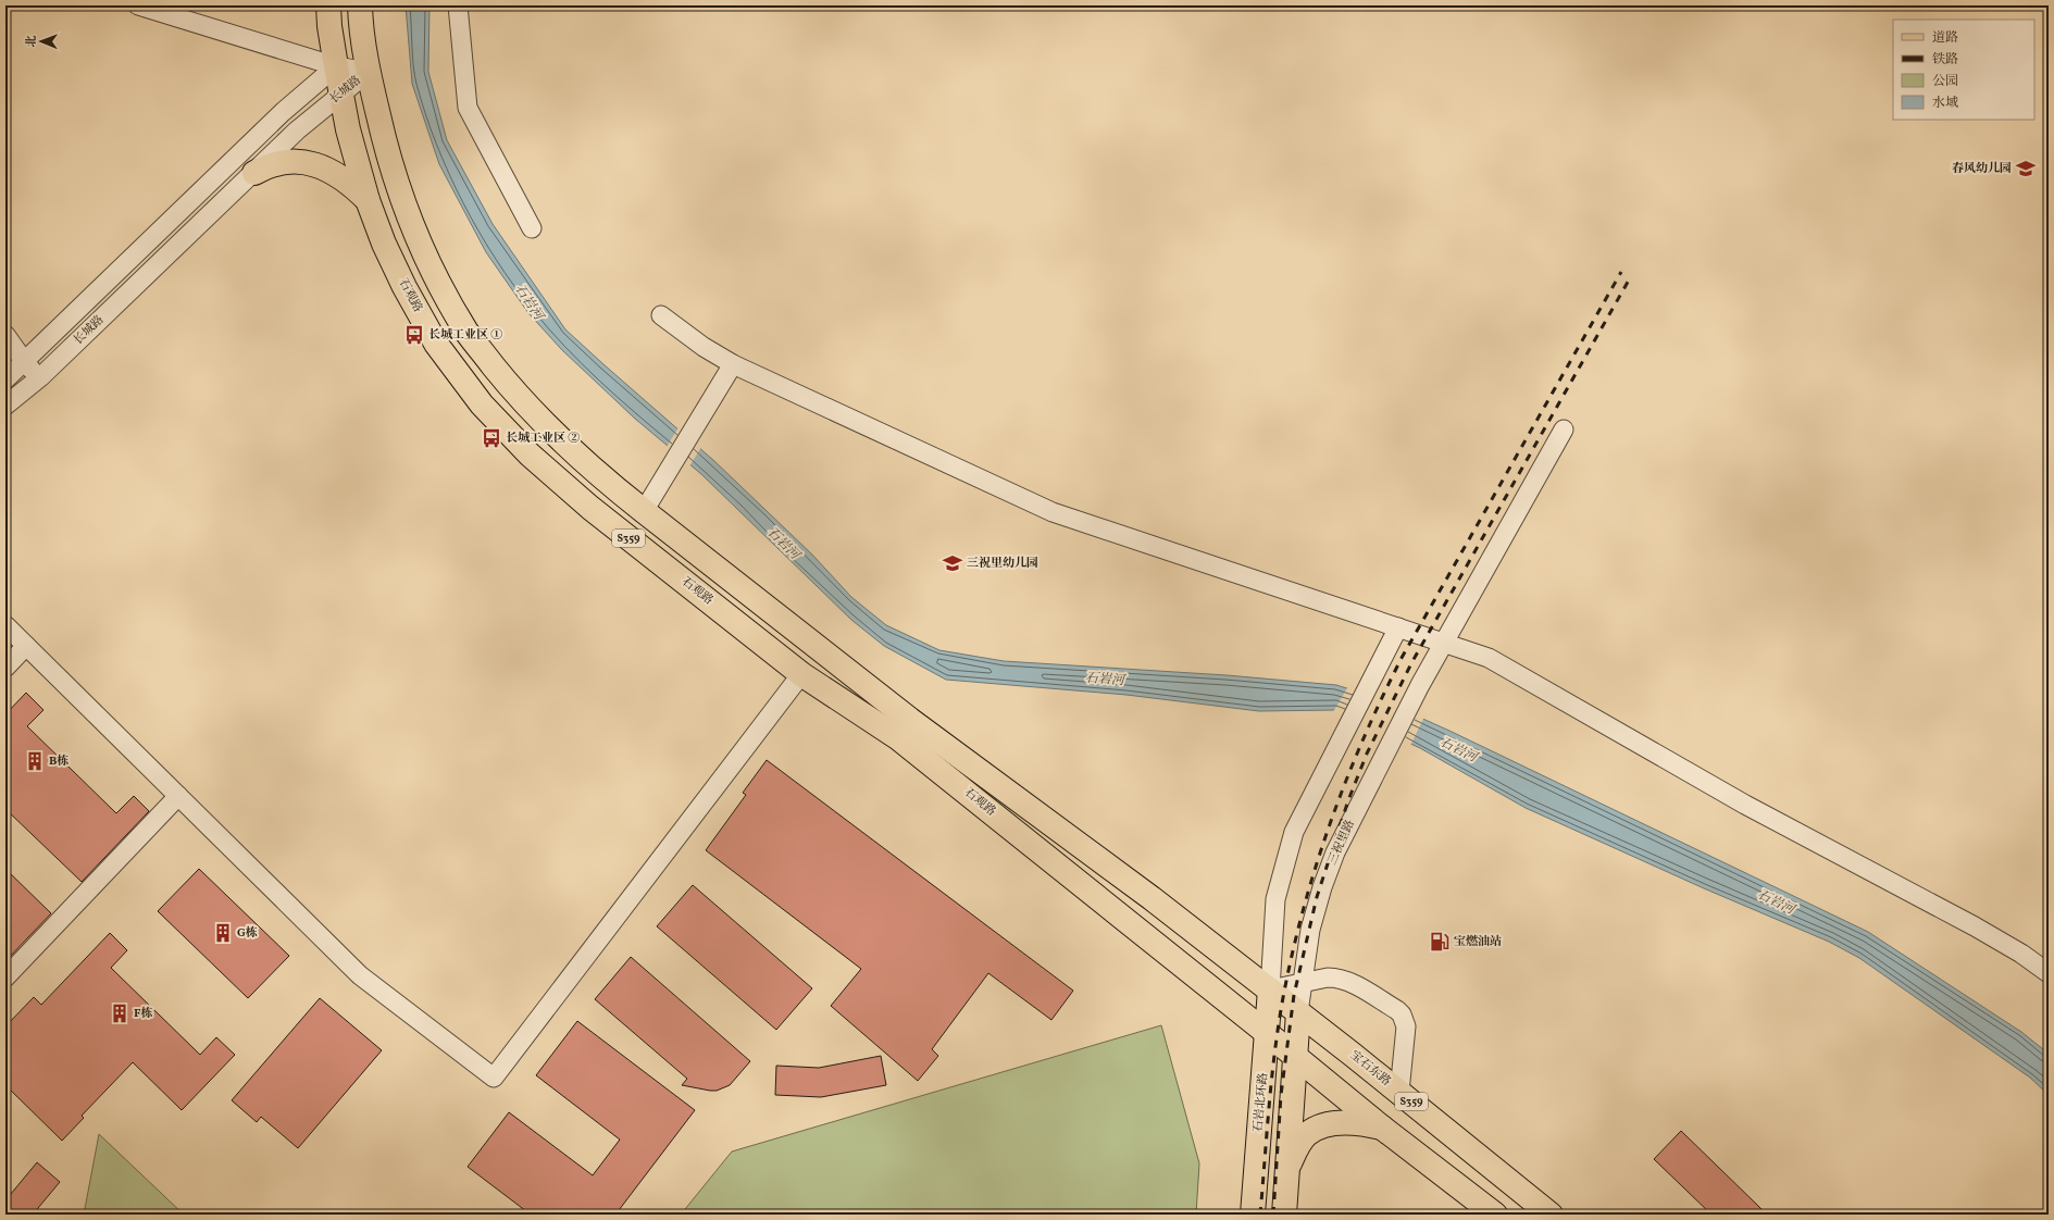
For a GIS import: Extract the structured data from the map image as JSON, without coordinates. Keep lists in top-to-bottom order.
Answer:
{
  "streets": {
    "main road": [
      "石观路",
      "S359",
      "宝石东路",
      "石岩北环路"
    ],
    "street": ["长城路", "三祝里路"]
  },
  "crossings": [
    ["长城路", "石观路"],
    ["石观路", "S359"],
    ["石观路", "宝石东路"],
    ["石观路", "石岩北环路"],
    ["S359", "石岩北环路"],
    ["三祝里路", "宝石东路"],
    ["宝石东路", "石岩北环路"]
  ],
  "water": ["石岩河"],
  "places": {
    "school or university": ["春风幼儿园", "三祝里幼儿园"],
    "bus stop": ["长城工业区 ①", "长城工业区 ②"],
    "building": ["B栋", "G栋", "F栋"],
    "fuel station": ["宝燃油站"]
  },
  "legend": [
    "道路",
    "铁路",
    "公园",
    "水域"
  ],
  "north": "left"
}
